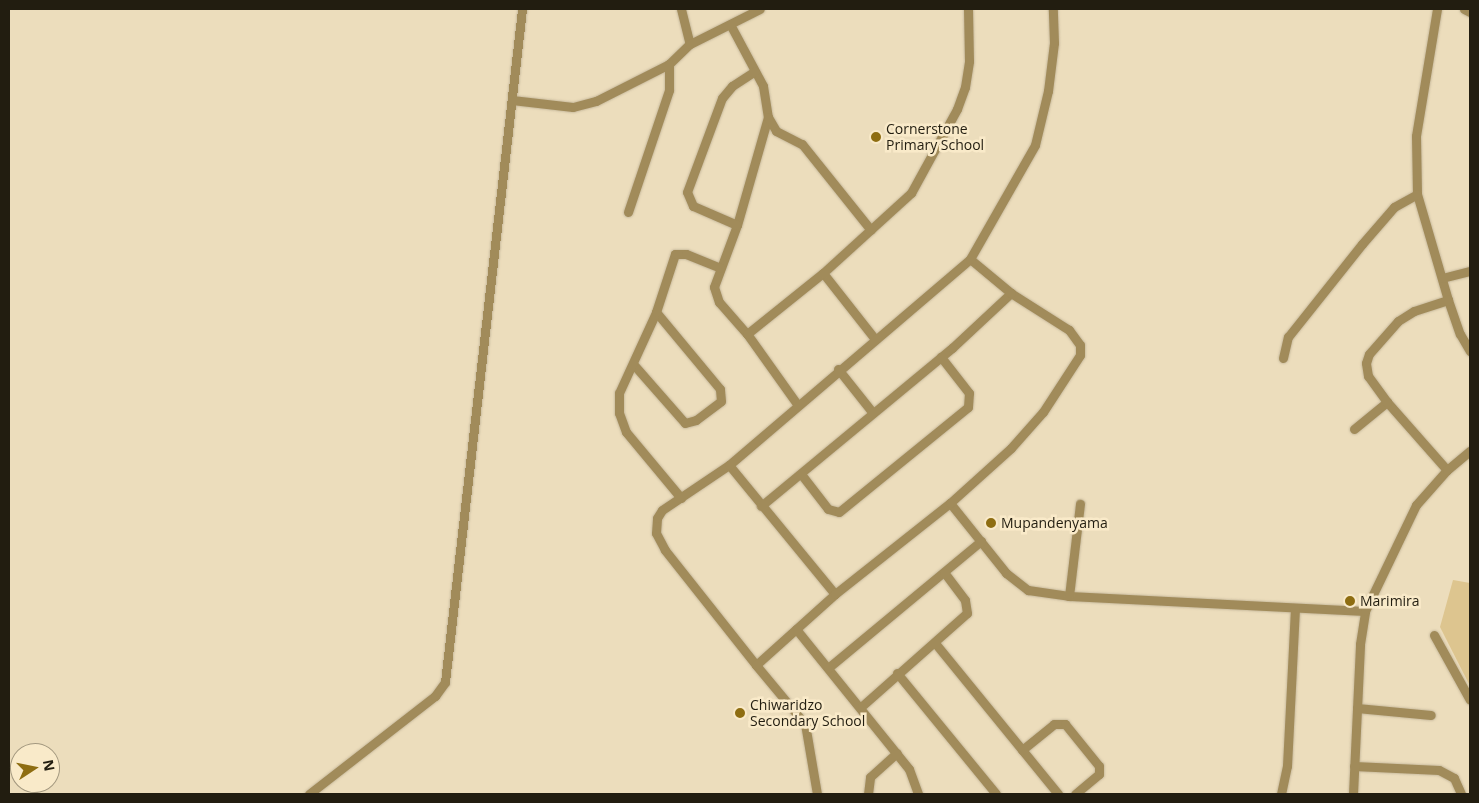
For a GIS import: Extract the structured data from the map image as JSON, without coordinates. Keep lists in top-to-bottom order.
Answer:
{
  "places": [
    "Cornerstone Primary School",
    "Mupandenyama",
    "Marimira",
    "Chiwaridzo Secondary School"
  ],
  "north": "right"
}
